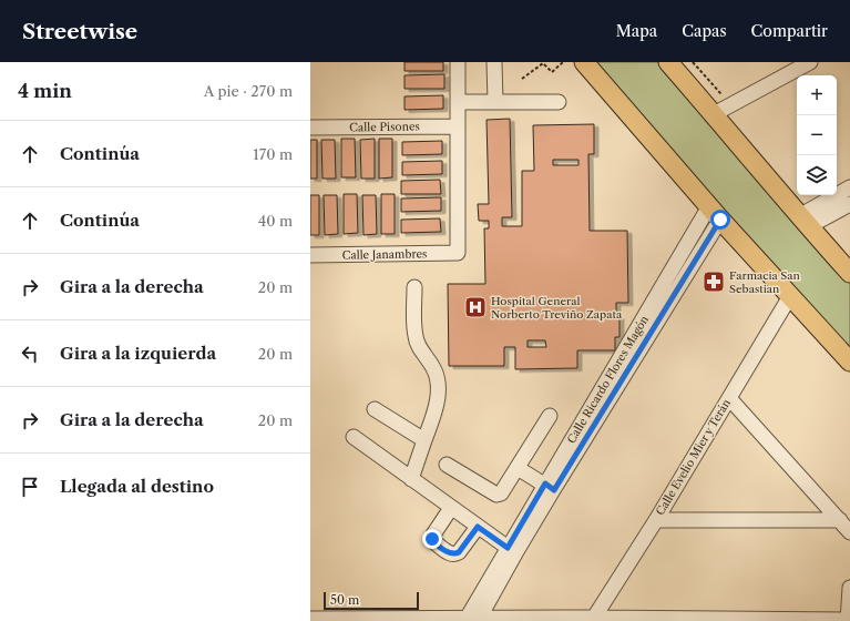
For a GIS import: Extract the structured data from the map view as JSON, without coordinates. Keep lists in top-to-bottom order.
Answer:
{
  "streets": {
    "street": [
      "Calle Pisones",
      "Calle Janambres",
      "Calle Ricardo Flores Magón",
      "Calle Evelio Mier y Terán"
    ]
  },
  "crossings": [
    ["Calle Pisones", "Calle Janambres"]
  ],
  "places": {
    "pharmacy": ["Farmacia San Sebastian"],
    "hospital": ["Hospital General Norberto Treviño Zapata"]
  },
  "scale_bar": "50 m",
  "page": {
    "header": "Streetwise",
    "nav": ["Mapa", "Capas", "Compartir"],
    "heading": ["4 min", "A pie · 270 m"],
    "map_buttons": ["+", "−"],
    "list": [
      ["Continúa", "170 m"],
      ["Continúa", "40 m"],
      ["Gira a la derecha", "20 m"],
      ["Gira a la izquierda", "20 m"],
      ["Gira a la derecha", "20 m"],
      "Llegada al destino"
    ],
    "scale": "50 m"
  }
}
